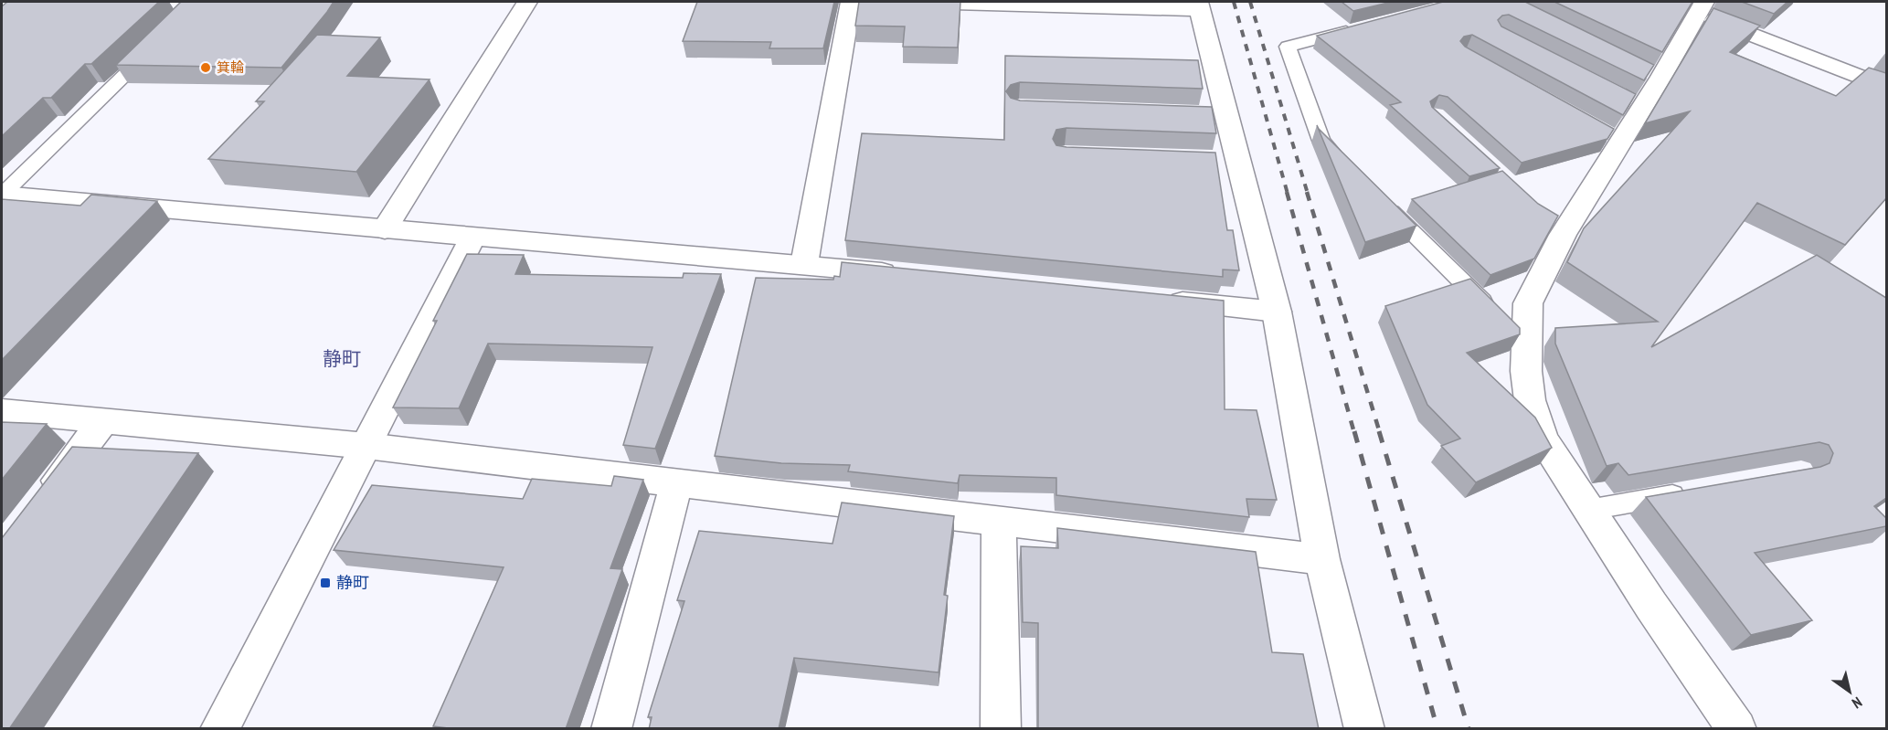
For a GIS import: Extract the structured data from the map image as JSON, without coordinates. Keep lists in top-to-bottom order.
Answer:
{
  "districts": ["静町"],
  "places": {
    "other": ["箕輪"],
    "transit": ["静町"]
  },
  "north": "bottom right"
}
